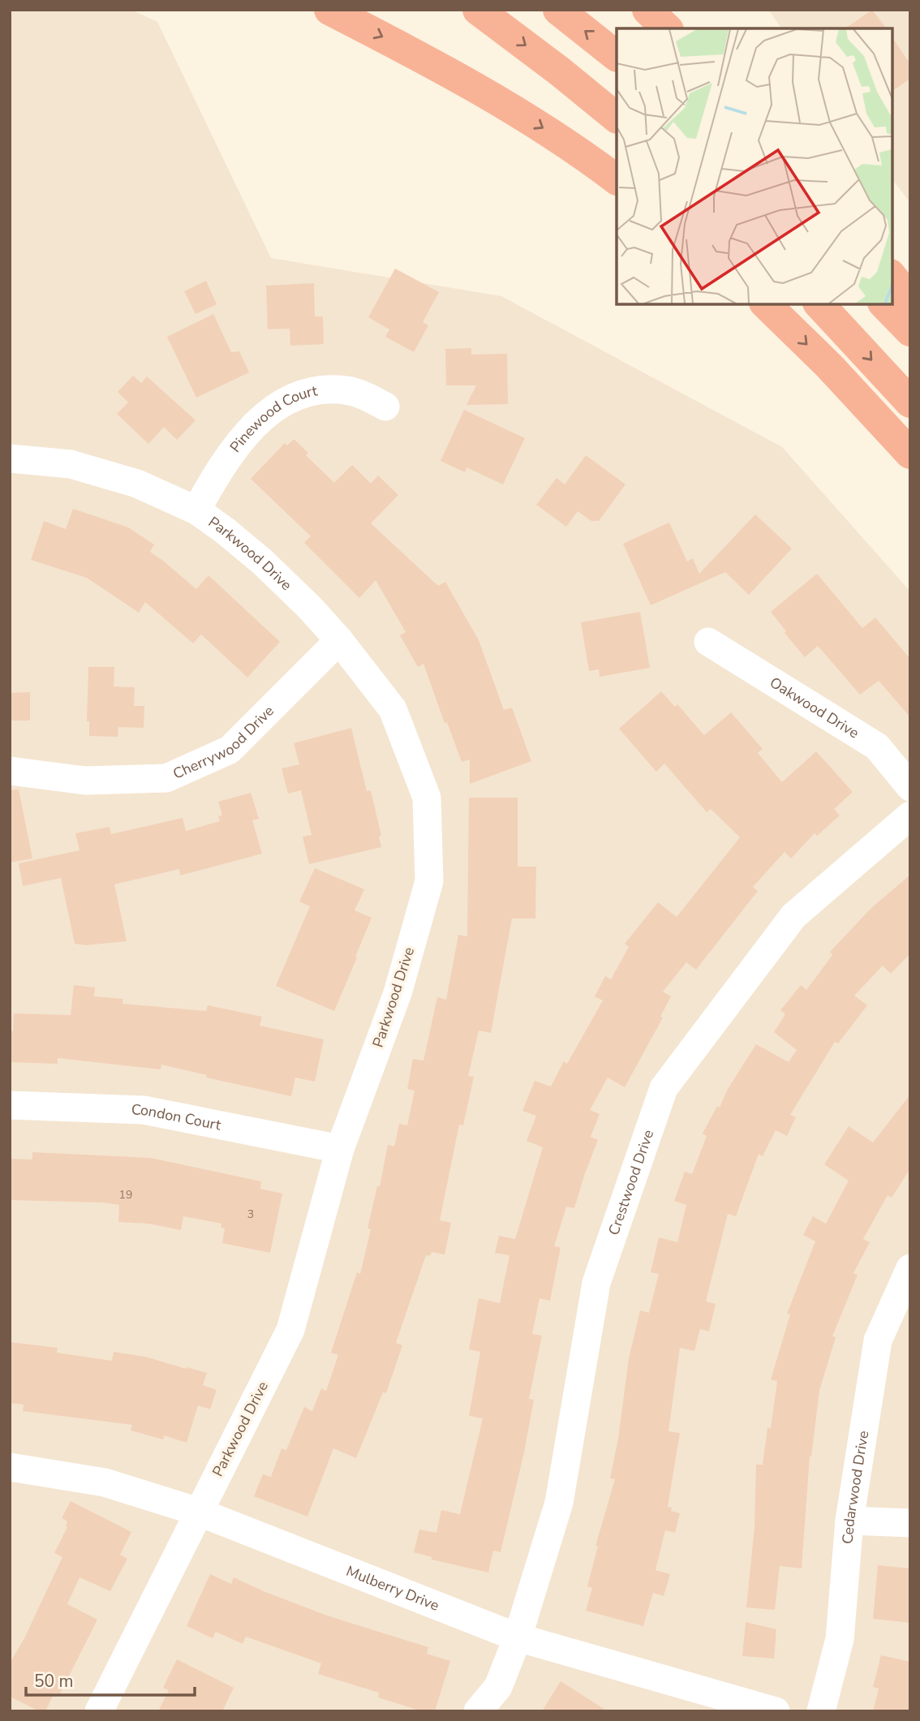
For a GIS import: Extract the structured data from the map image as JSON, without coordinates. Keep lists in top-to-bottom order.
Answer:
{
  "streets": {
    "street": [
      "Pinewood Court",
      "Parkwood Drive",
      "Oakwood Drive",
      "Cherrywood Drive",
      "Condon Court",
      "Crestwood Drive",
      "Cedarwood Drive",
      "Mulberry Drive"
    ]
  },
  "crossings": [
    ["Pinewood Court", "Parkwood Drive"],
    ["Parkwood Drive", "Cherrywood Drive"],
    ["Parkwood Drive", "Condon Court"],
    ["Parkwood Drive", "Mulberry Drive"],
    ["Crestwood Drive", "Mulberry Drive"]
  ],
  "house_numbers": ["19", "3"],
  "scale_bar": "50 m"
}
